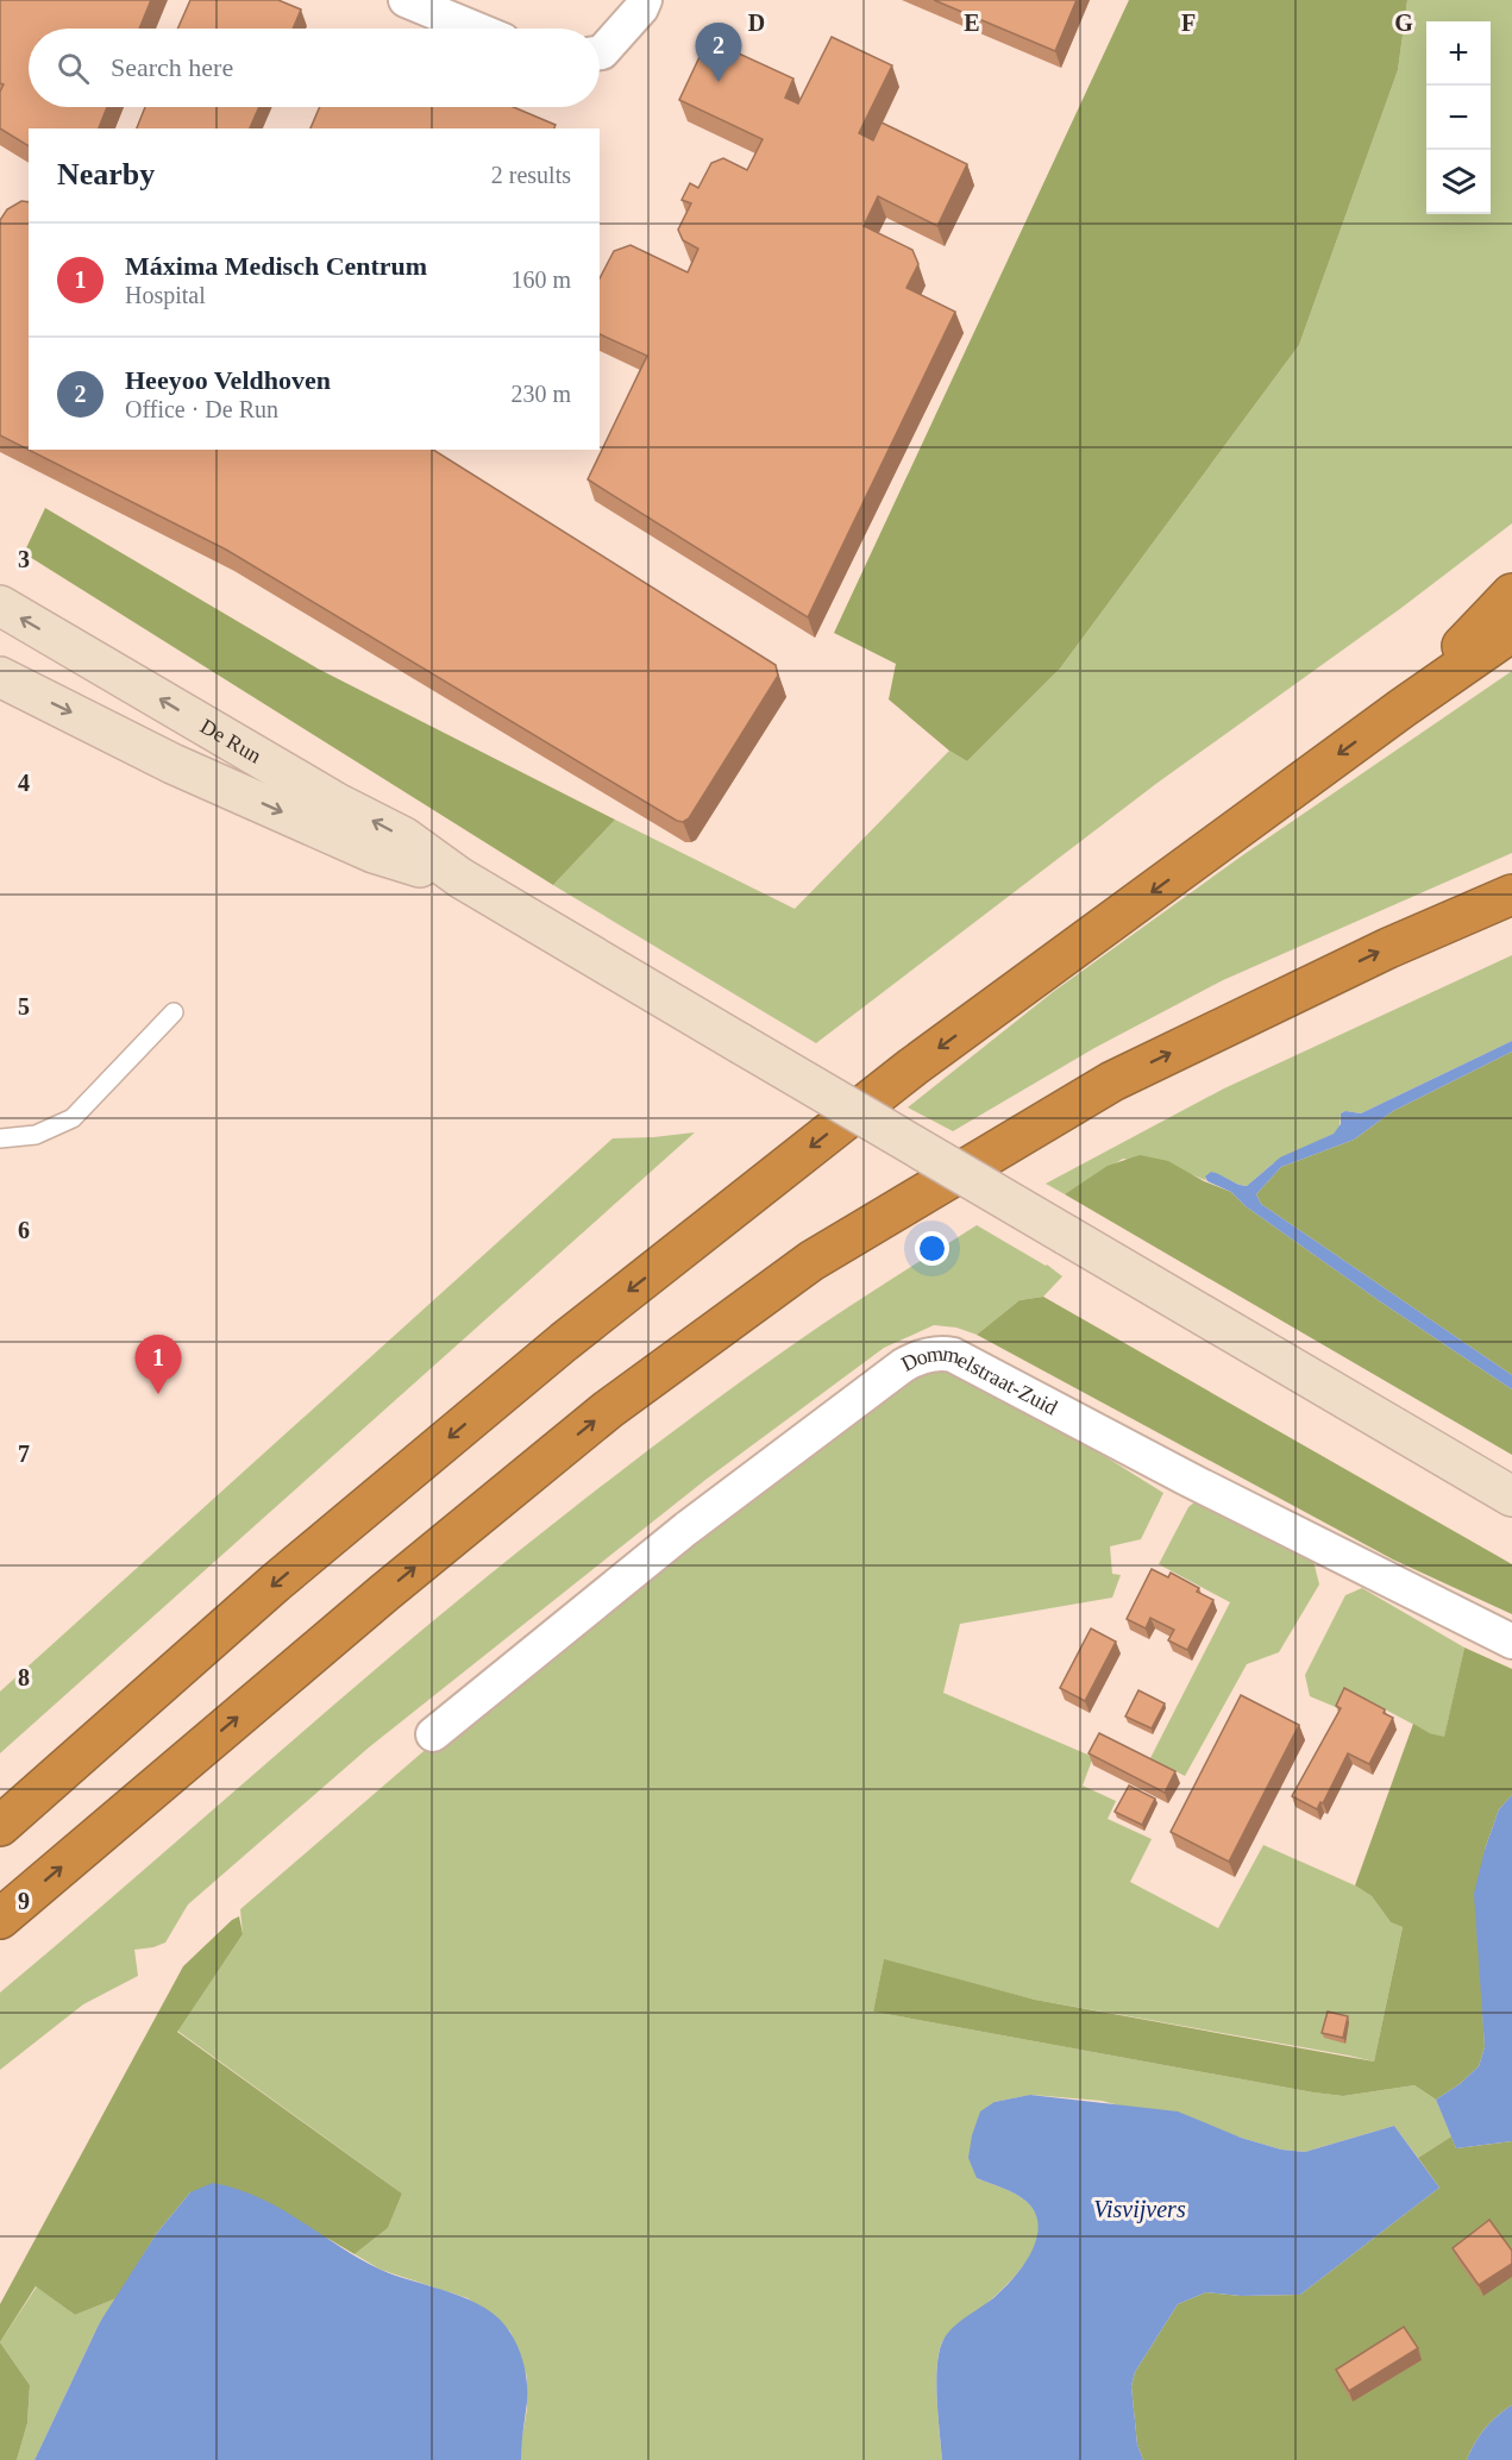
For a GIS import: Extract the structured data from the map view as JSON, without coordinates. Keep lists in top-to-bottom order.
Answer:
{
  "streets": {
    "main road": ["De Run"],
    "street": ["Dommelstraat-Zuid"]
  },
  "water": ["Visvijvers"],
  "page": {
    "map_buttons": ["+", "−"],
    "pins": ["2", "1"],
    "search": "Search here",
    "heading": ["Nearby", "2 results"],
    "list": [
      {
        "mark": "1",
        "name": "Máxima Medisch Centrum",
        "note": "Hospital",
        "value": "160 m"
      },
      {
        "mark": "2",
        "name": "Heeyoo Veldhoven",
        "note": "Office · De Run",
        "value": "230 m"
      }
    ]
  },
  "grid": {
    "columns": [
      "D",
      "E",
      "F",
      "G"
    ],
    "rows": [
      "3",
      "4",
      "5",
      "6",
      "7",
      "8",
      "9"
    ]
  }
}
